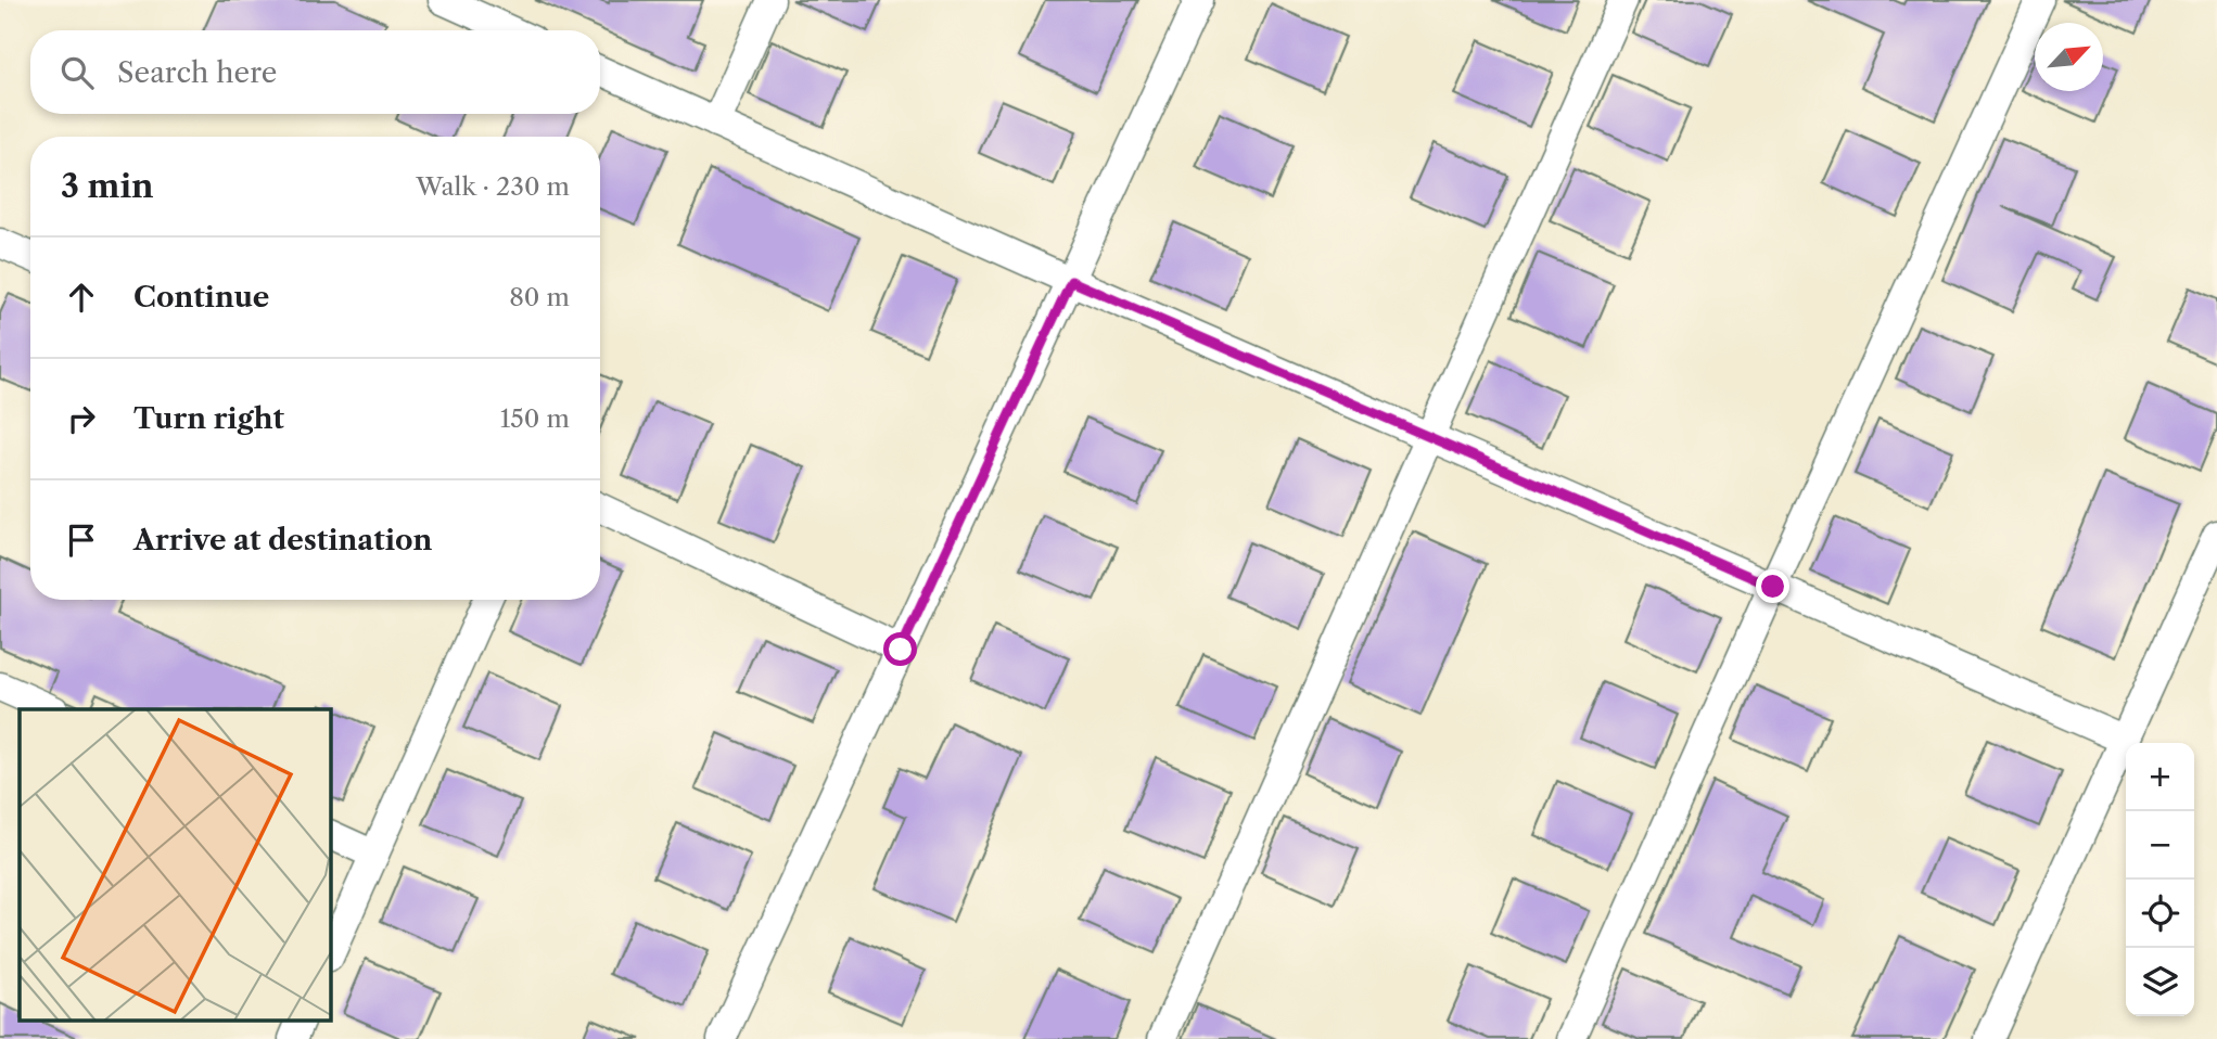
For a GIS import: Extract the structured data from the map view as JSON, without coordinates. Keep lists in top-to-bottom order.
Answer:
{
  "north": "top right",
  "page": {
    "search": "Search here",
    "heading": ["3 min", "Walk · 230 m"],
    "list": [
      ["Continue", "80 m"],
      ["Turn right", "150 m"],
      "Arrive at destination"
    ],
    "map_buttons": ["+", "−"]
  }
}
